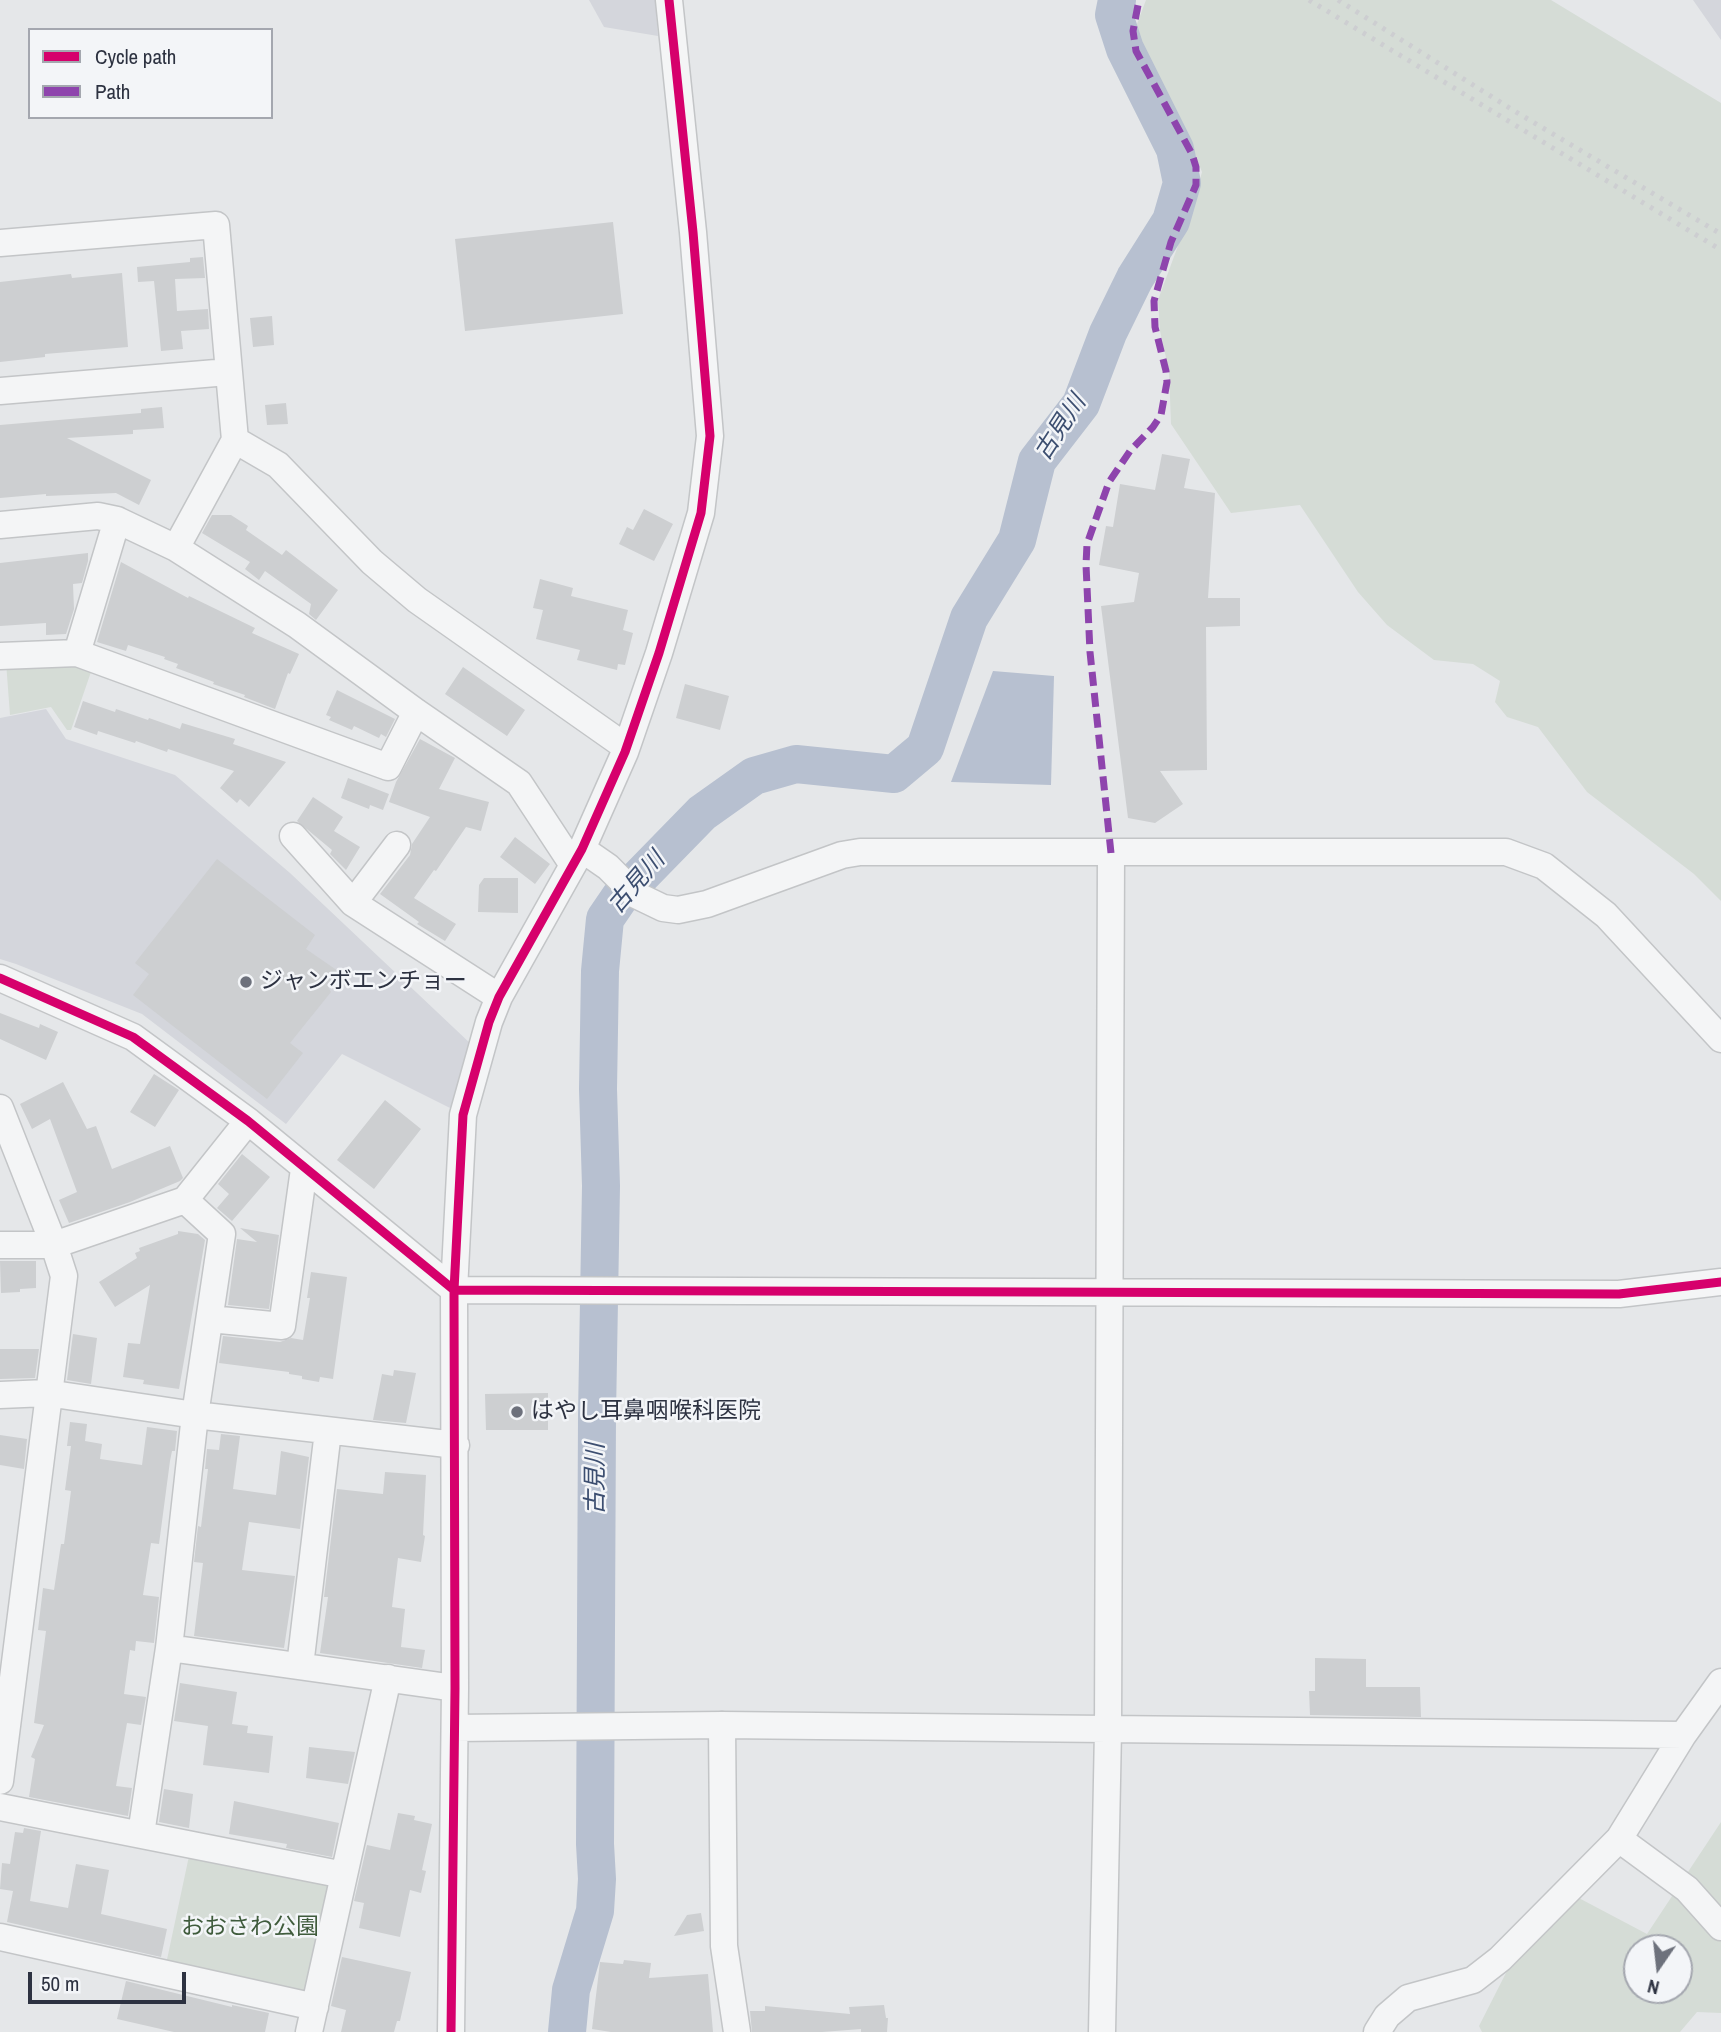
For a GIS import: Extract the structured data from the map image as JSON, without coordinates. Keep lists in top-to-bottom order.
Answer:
{
  "water": ["古見川"],
  "parks": ["おおさわ公園"],
  "places": ["ジャンボエンチョー", "はやし耳鼻咽喉科医院"],
  "legend": ["Cycle path", "Path"],
  "scale_bar": "50 m",
  "north": "bottom"
}
